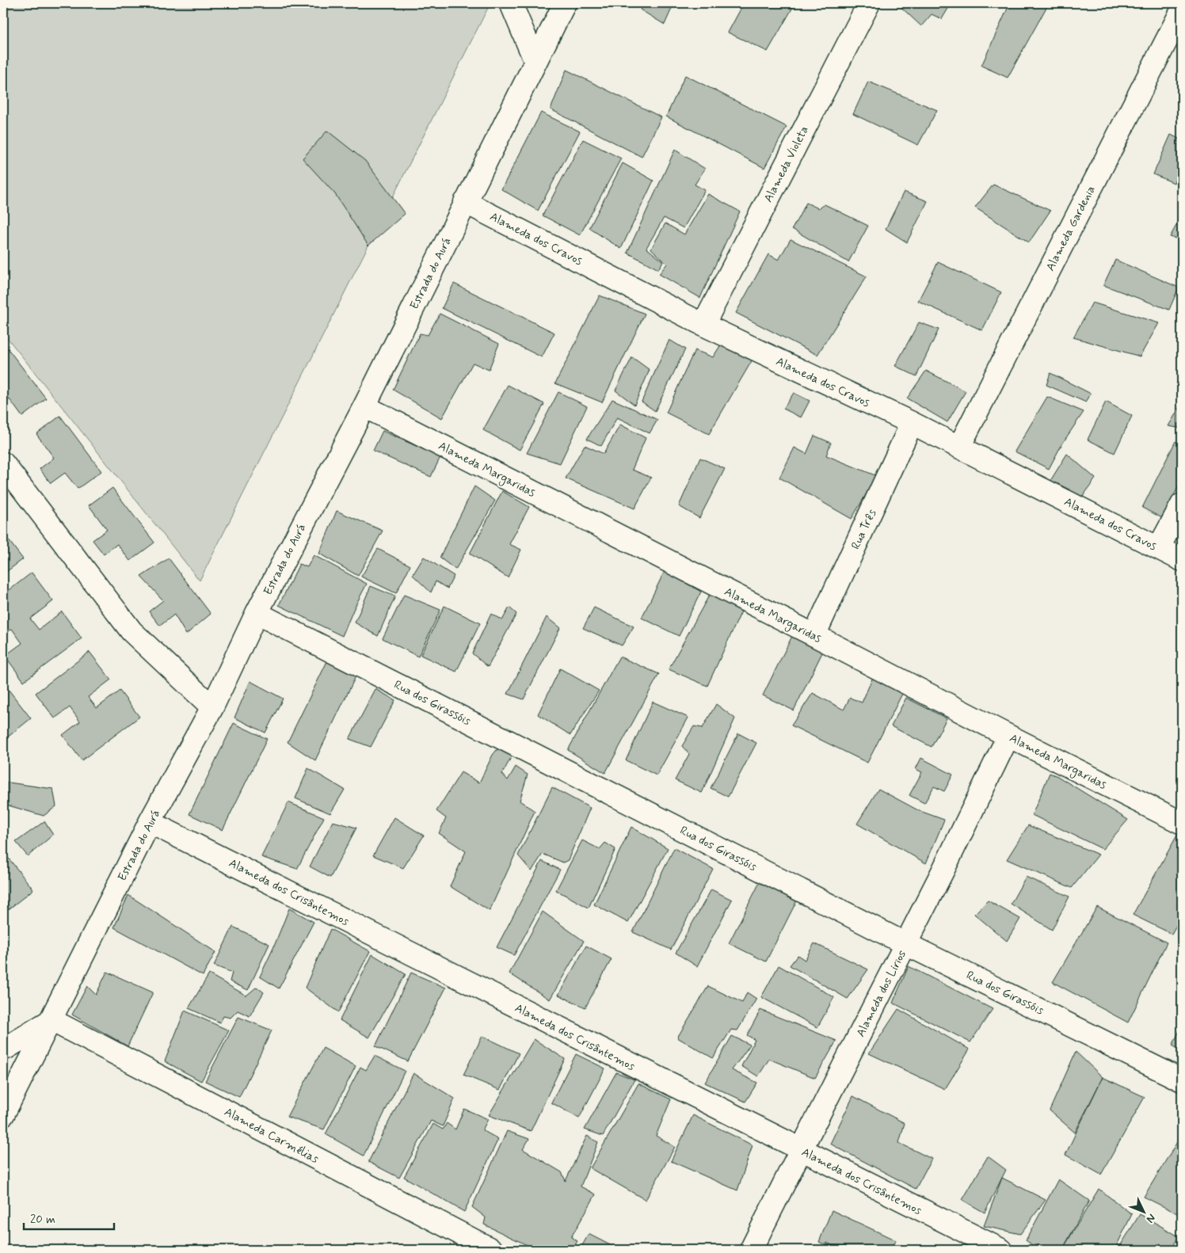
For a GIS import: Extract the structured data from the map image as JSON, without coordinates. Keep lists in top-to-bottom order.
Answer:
{
  "streets": {
    "street": [
      "Alameda Violeta",
      "Alameda Gardenia",
      "Alameda dos Cravos",
      "Estrada do Aurá",
      "Alameda Margaridas",
      "Rua Três",
      "Rua dos Girassóis",
      "Alameda dos Crisântemos",
      "Alameda dos Lirios",
      "Alameda Carmélias"
    ]
  },
  "crossings": [
    ["Alameda Violeta", "Alameda dos Cravos"],
    ["Alameda Gardenia", "Alameda dos Cravos"],
    ["Alameda dos Cravos", "Estrada do Aurá"],
    ["Alameda dos Cravos", "Rua Três"],
    ["Estrada do Aurá", "Alameda Margaridas"],
    ["Estrada do Aurá", "Rua dos Girassóis"],
    ["Estrada do Aurá", "Alameda dos Crisântemos"],
    ["Estrada do Aurá", "Alameda Carmélias"],
    ["Alameda Margaridas", "Rua Três"],
    ["Alameda Margaridas", "Alameda dos Lirios"],
    ["Rua dos Girassóis", "Alameda dos Lirios"],
    ["Alameda dos Crisântemos", "Alameda dos Lirios"]
  ],
  "scale_bar": "20 m",
  "north": "bottom right"
}
